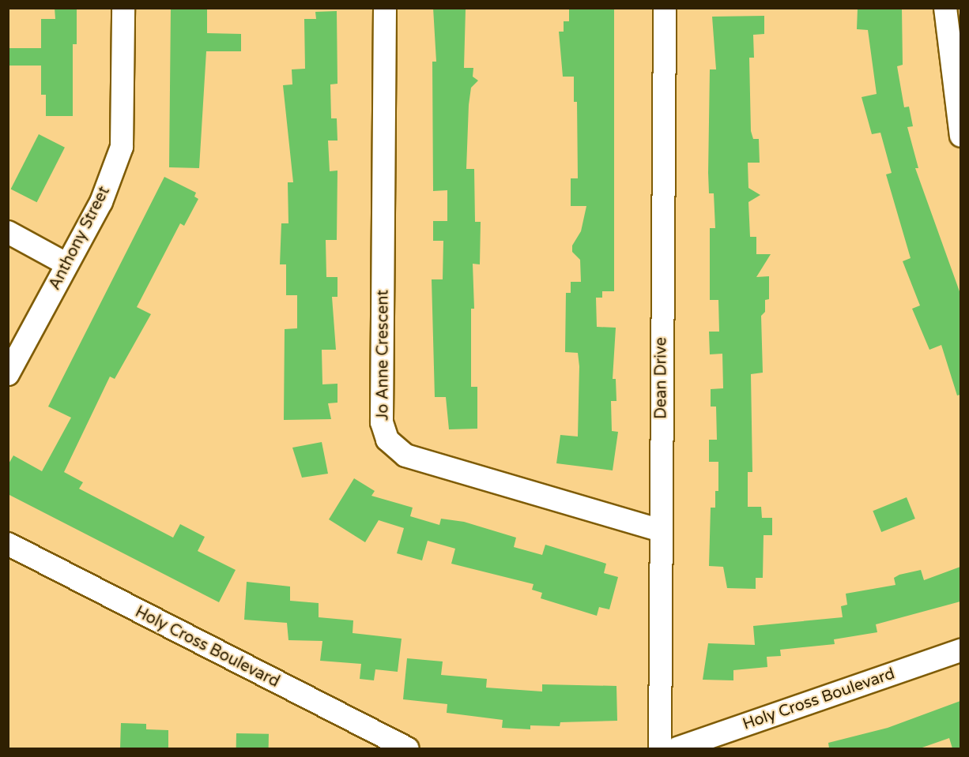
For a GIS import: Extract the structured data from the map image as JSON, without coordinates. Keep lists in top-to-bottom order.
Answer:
{
  "streets": {
    "street": [
      "Anthony Street",
      "Jo Anne Crescent",
      "Dean Drive",
      "Holy Cross Boulevard"
    ]
  },
  "crossings": [
    ["Jo Anne Crescent", "Dean Drive"]
  ]
}
